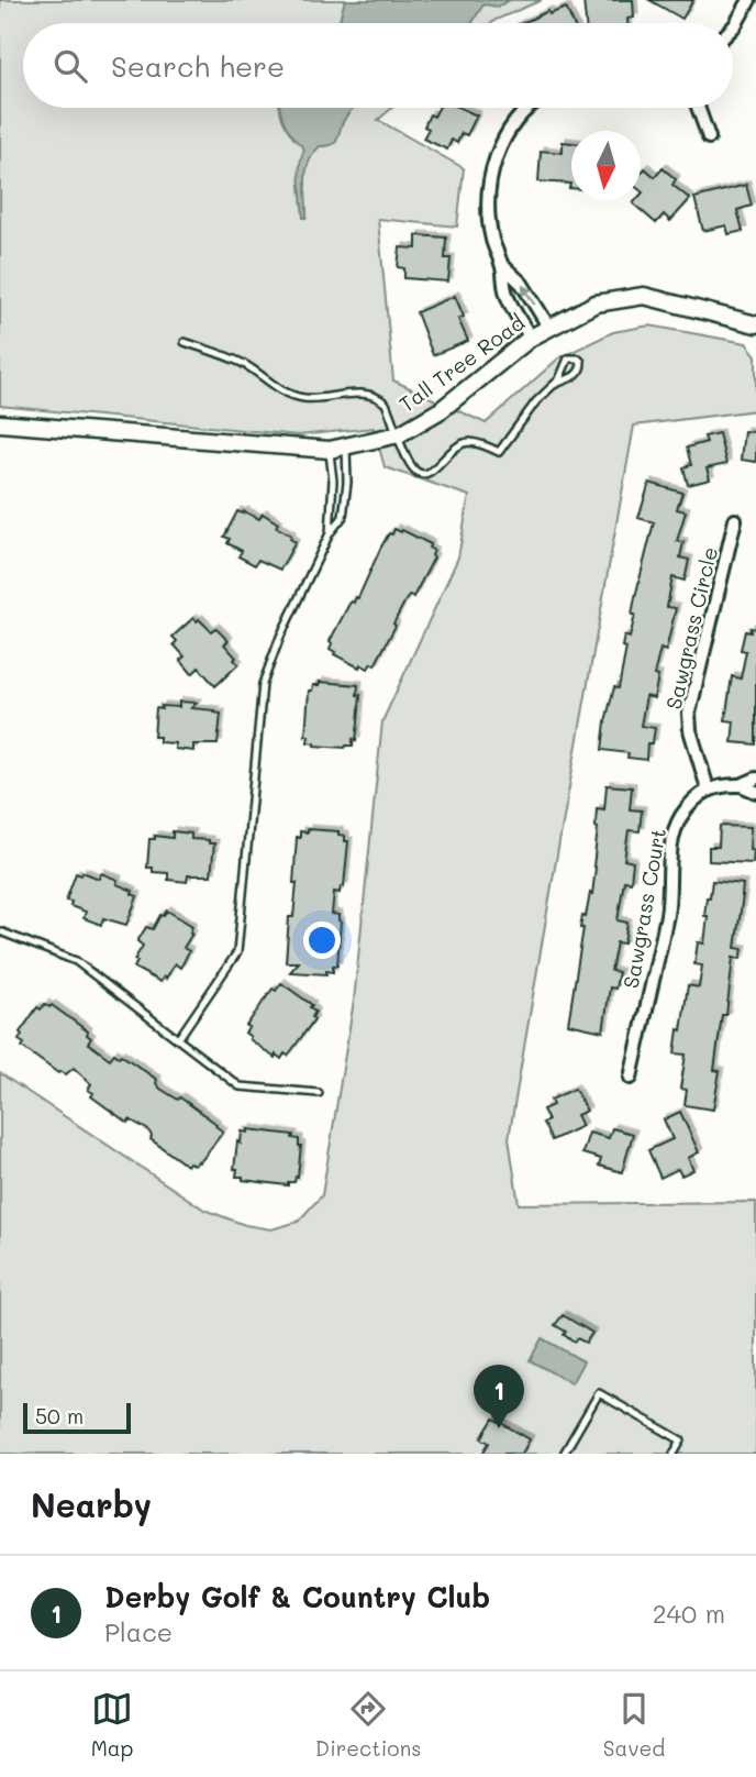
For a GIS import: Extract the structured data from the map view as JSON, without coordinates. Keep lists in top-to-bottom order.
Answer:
{
  "streets": {
    "street": ["Tall Tree Road", "Sawgrass Circle", "Sawgrass Court"]
  },
  "crossings": [
    ["Sawgrass Circle", "Sawgrass Court"]
  ],
  "scale_bar": "50 m",
  "north": "bottom",
  "page": {
    "search": "Search here",
    "pins": "1",
    "scale": "50 m",
    "heading": "Nearby",
    "list": [
      {
        "mark": "1",
        "name": "Derby Golf & Country Club",
        "note": "Place",
        "value": "240 m"
      }
    ],
    "nav": ["Map", "Directions", "Saved"]
  }
}
